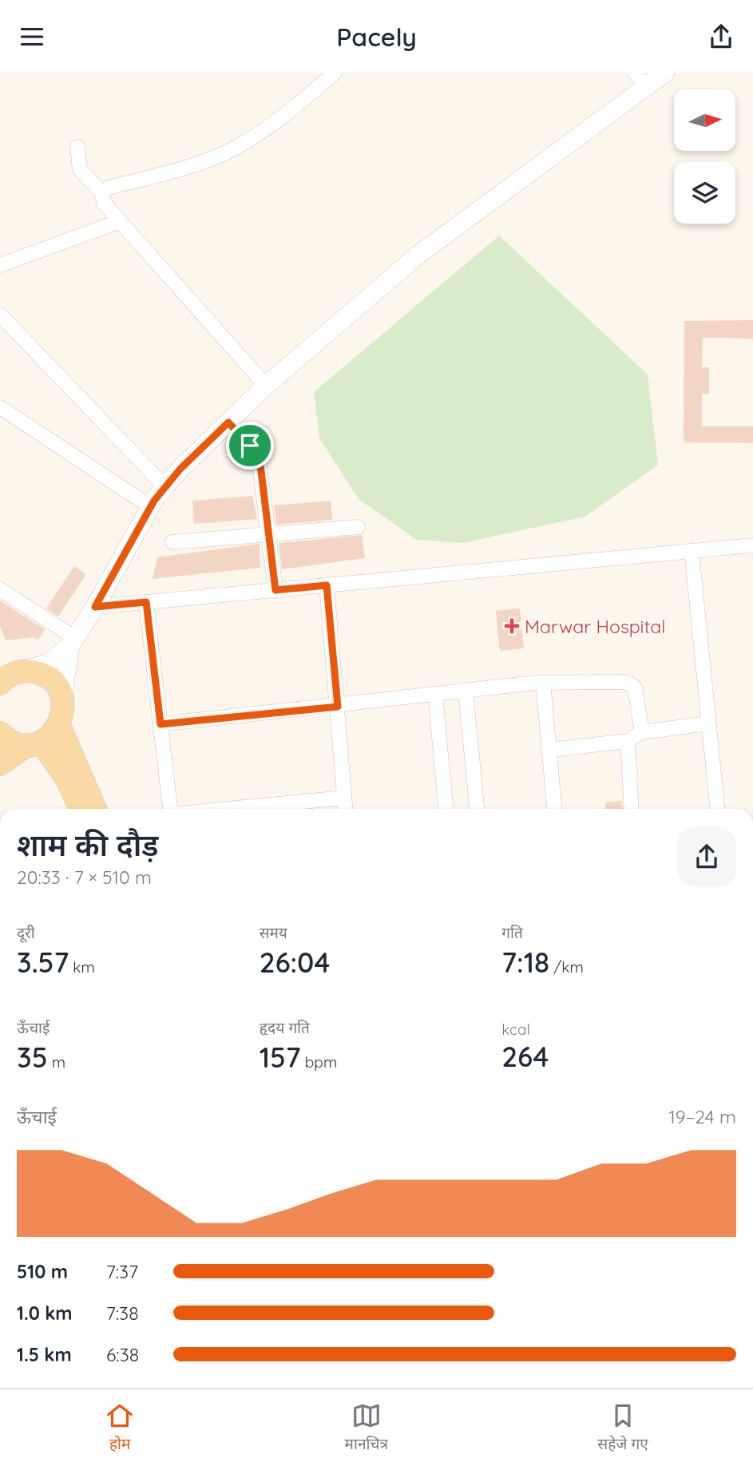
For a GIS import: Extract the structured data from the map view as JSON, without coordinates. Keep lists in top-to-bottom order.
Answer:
{
  "places": {
    "health": ["Marwar Hospital"]
  },
  "north": "right",
  "page": {
    "header": "Pacely",
    "heading": ["शाम की दौड़", "20:33 · 7 × 510 m"],
    "stats": [
      ["दूरी", "3.57 km"],
      ["समय", "26:04"],
      ["गति", "7:18 /km"],
      ["ऊँचाई", "35 m"],
      ["हृदय गति", "157 bpm"],
      ["kcal", "264"]
    ],
    "chart": ["ऊँचाई", "19–24 m"],
    "list": [
      {
        "name": "510 m",
        "note": "7:37"
      },
      {
        "name": "1.0 km",
        "note": "7:38"
      },
      {
        "name": "1.5 km",
        "note": "6:38"
      }
    ],
    "tabs": ["होम", "मानचित्र", "सहेजे गए"]
  }
}
